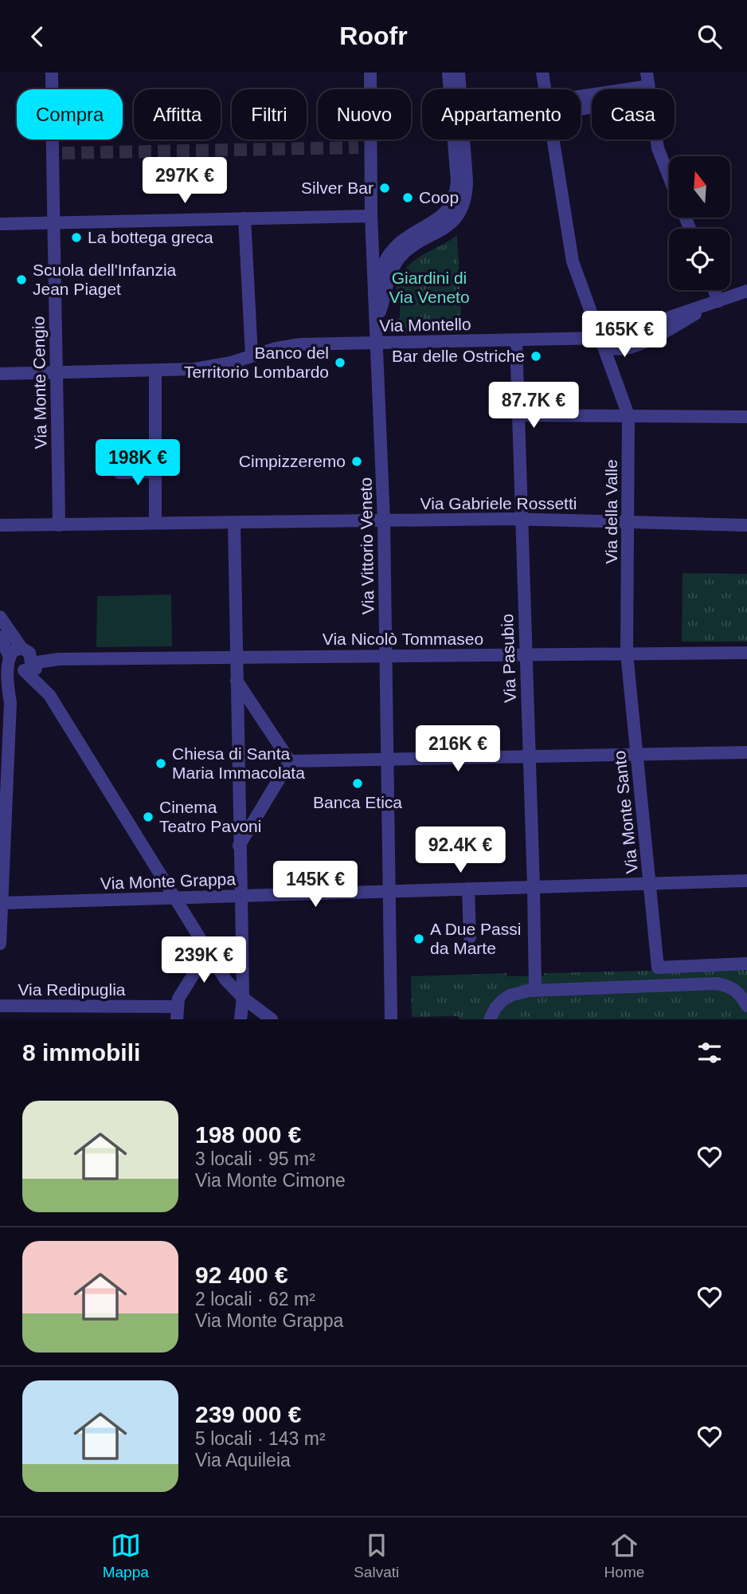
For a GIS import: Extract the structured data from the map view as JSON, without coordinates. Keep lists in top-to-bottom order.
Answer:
{
  "streets": {
    "street": [
      "Via Montello",
      "Via Monte Cengio",
      "Via Gabriele Rossetti",
      "Via della Valle",
      "Via Vittorio Veneto",
      "Via Nicolò Tommaseo",
      "Via Pasubio",
      "Via Monte Santo",
      "Via Monte Grappa",
      "Via Redipuglia"
    ]
  },
  "crossings": [
    ["Via Montello", "Via Monte Cengio"],
    ["Via Montello", "Via della Valle"],
    ["Via Montello", "Via Vittorio Veneto"],
    ["Via Montello", "Via Pasubio"],
    ["Via Monte Cengio", "Via Gabriele Rossetti"],
    ["Via Gabriele Rossetti", "Via della Valle"],
    ["Via Gabriele Rossetti", "Via Vittorio Veneto"],
    ["Via Gabriele Rossetti", "Via Pasubio"],
    ["Via della Valle", "Via Nicolò Tommaseo"],
    ["Via della Valle", "Via Monte Santo"],
    ["Via Vittorio Veneto", "Via Nicolò Tommaseo"],
    ["Via Vittorio Veneto", "Via Monte Grappa"],
    ["Via Nicolò Tommaseo", "Via Pasubio"],
    ["Via Nicolò Tommaseo", "Via Monte Santo"],
    ["Via Pasubio", "Via Monte Grappa"],
    ["Via Monte Santo", "Via Monte Grappa"]
  ],
  "parks": ["Giardini di Via Veneto"],
  "places": [
    "Silver Bar",
    "Coop",
    "La bottega greca",
    "Scuola dell'Infanzia Jean Piaget",
    "Bar delle Ostriche",
    "Banco del Territorio Lombardo",
    "Cimpizzeremo",
    "Chiesa di Santa Maria Immacolata",
    "Banca Etica",
    "Cinema Teatro Pavoni",
    "A Due Passi da Marte"
  ],
  "north": "top",
  "page": {
    "header": "Roofr",
    "chip": [
      "Compra",
      "Affitta",
      "Filtri",
      "Nuovo",
      "Appartamento",
      "Casa"
    ],
    "price": [
      "297K €",
      "165K €",
      "87.7K €",
      "198K €",
      "216K €",
      "92.4K €",
      "145K €",
      "239K €"
    ],
    "heading": "8 immobili",
    "list": [
      {
        "name": "198 000 €",
        "note": "3 locali · 95 m² · Via Monte Cimone"
      },
      {
        "name": "92 400 €",
        "note": "2 locali · 62 m² · Via Monte Grappa"
      },
      {
        "name": "239 000 €",
        "note": "5 locali · 143 m² · Via Aquileia"
      }
    ],
    "tabs": ["Mappa", "Salvati", "Home"]
  }
}
